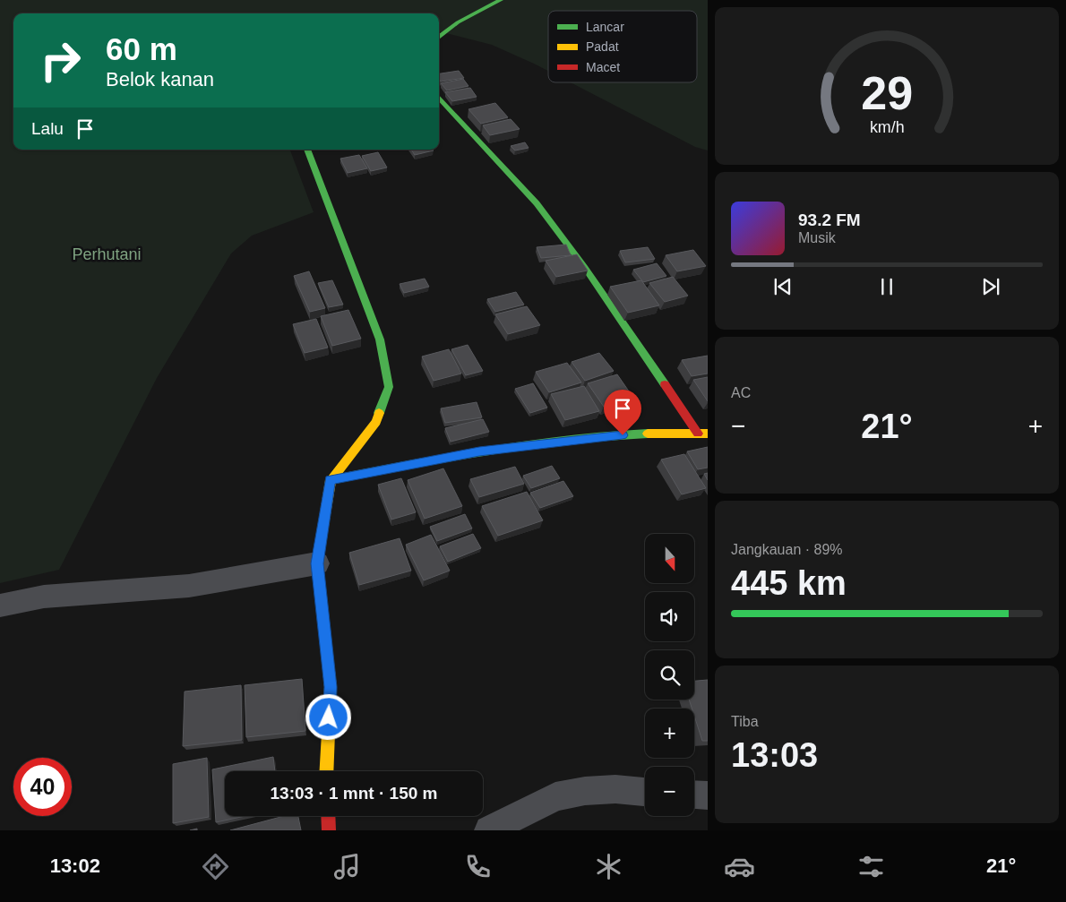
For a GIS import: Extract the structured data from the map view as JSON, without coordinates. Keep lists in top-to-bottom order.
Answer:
{
  "parks": ["Perhutani"],
  "legend": ["Lancar", "Padat", "Macet"],
  "north": "bottom",
  "page": {
    "turn": ["60 m", "Belok kanan"],
    "then": "Lalu",
    "song": ["93.2 FM", "Musik"],
    "tile": [
      "AC",
      ["Jangkauan · 89%", "445 km"],
      ["Tiba", "13:03"]
    ],
    "heat": ["−", "21°", "+"],
    "map_buttons": ["+", "−"],
    "limit": "40",
    "trip": "13:03 · 1 mnt · 150 m",
    "tabs": ["13:02", "21°"],
    "gauge": ["29", "km/h"]
  }
}
